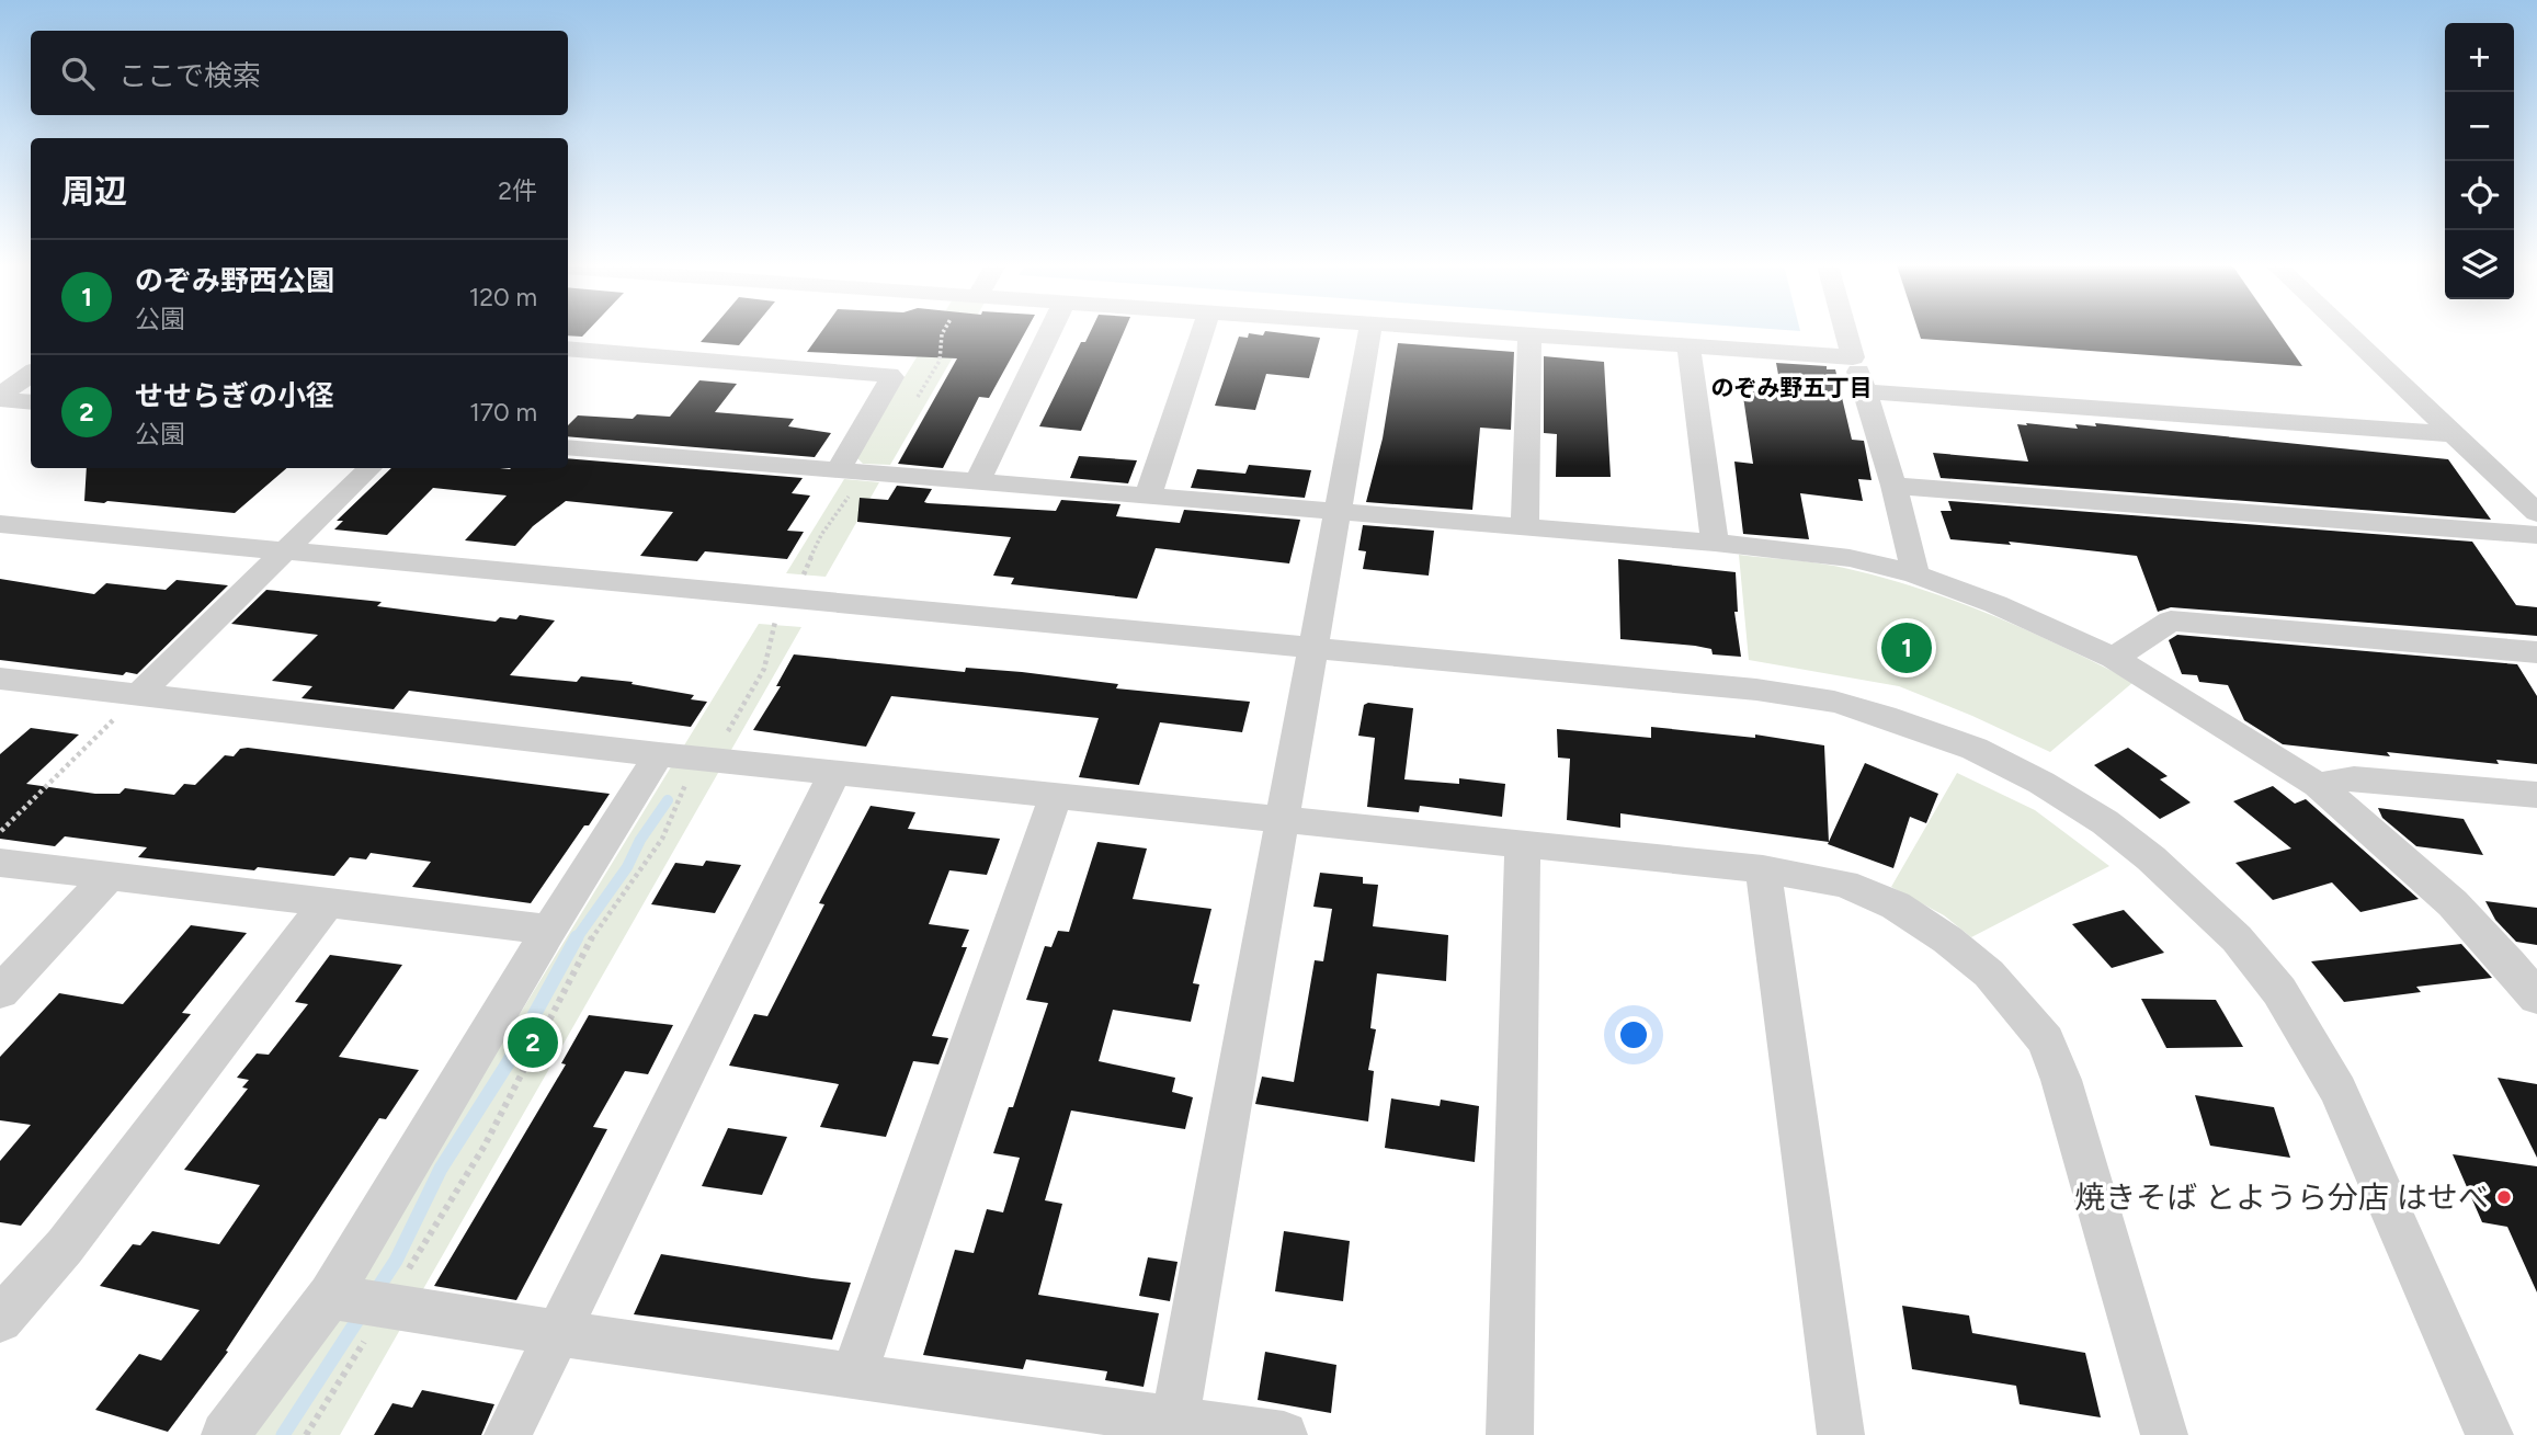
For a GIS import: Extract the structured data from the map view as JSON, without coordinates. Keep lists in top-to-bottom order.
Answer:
{
  "districts": ["のぞみ野五丁目"],
  "places": ["焼きそば とようら分店 はせべ"],
  "page": {
    "map_buttons": ["+", "−"],
    "search": "ここで検索",
    "heading": ["周辺", "2件"],
    "list": [
      {
        "mark": "1",
        "name": "のぞみ野西公園",
        "note": "公園",
        "value": "120 m"
      },
      {
        "mark": "2",
        "name": "せせらぎの小径",
        "note": "公園",
        "value": "170 m"
      }
    ],
    "pins": ["1", "2"]
  }
}
